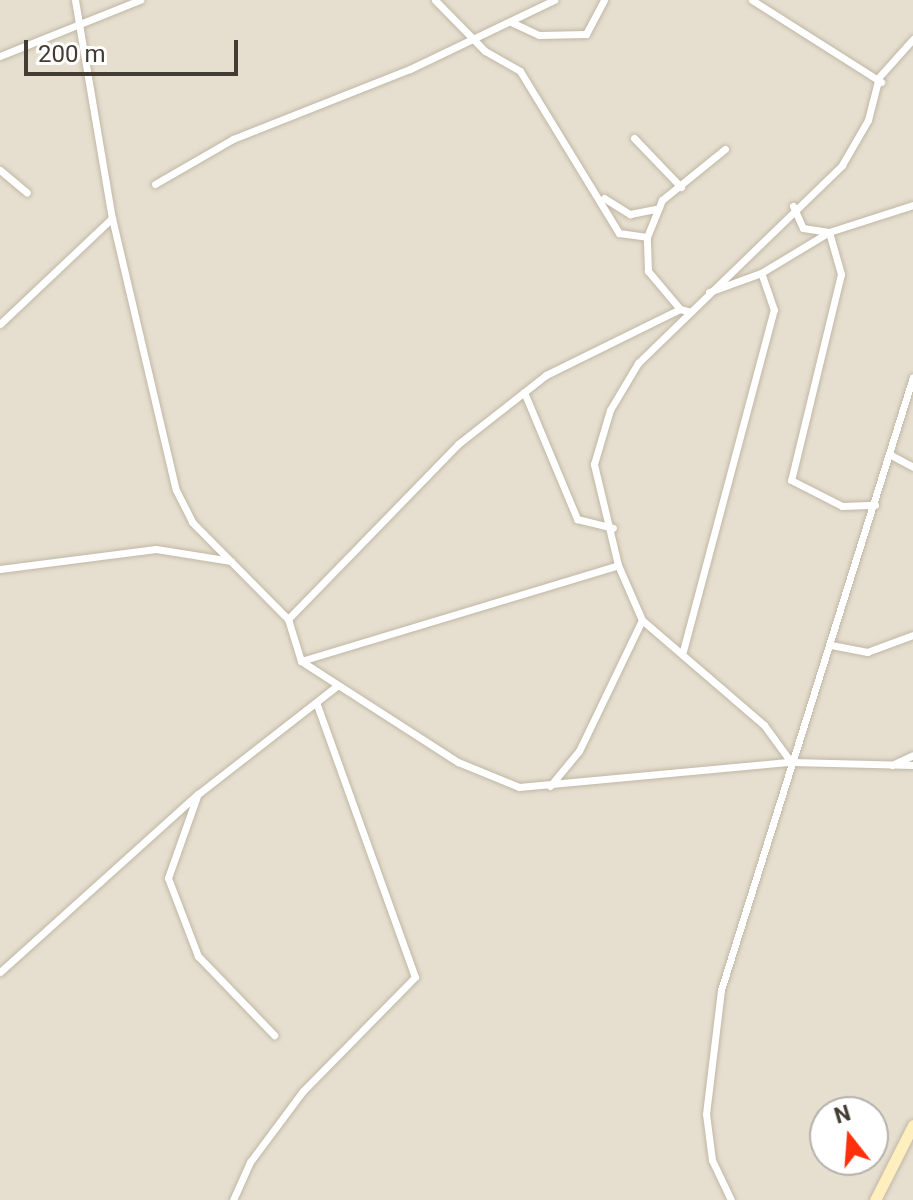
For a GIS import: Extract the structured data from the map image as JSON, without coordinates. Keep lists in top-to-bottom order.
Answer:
{
  "scale_bar": "200 m",
  "north": "top"
}
